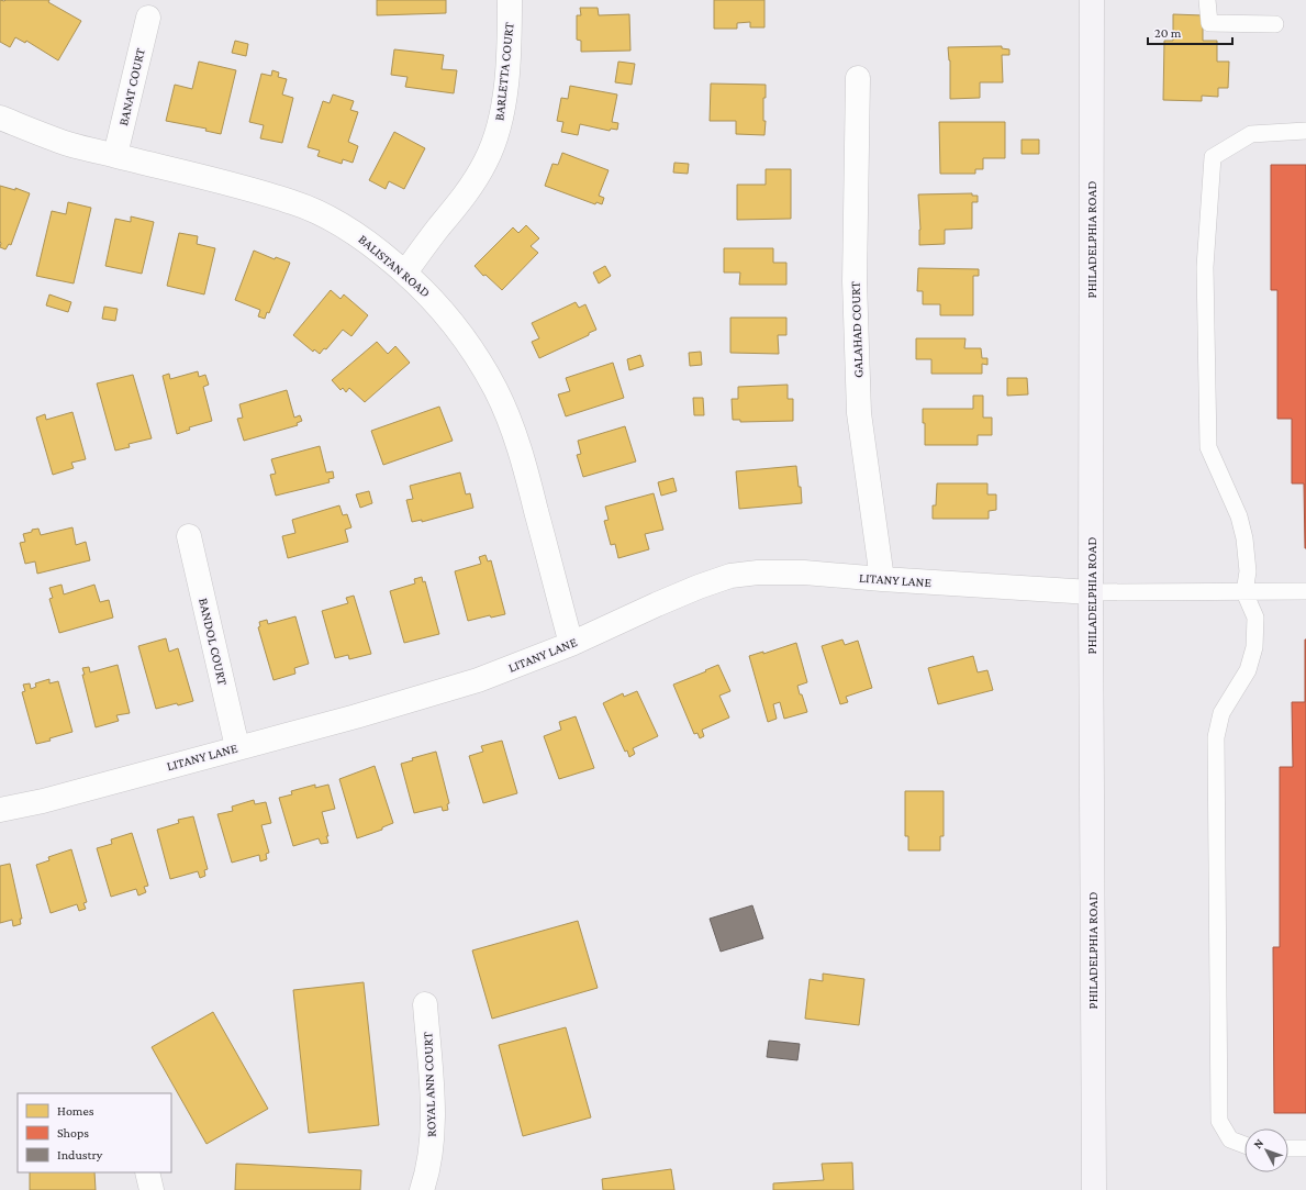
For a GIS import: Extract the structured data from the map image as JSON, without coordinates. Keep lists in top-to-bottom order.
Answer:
{
  "streets": {
    "main road": ["PHILADELPHIA ROAD"],
    "street": [
      "BARLETTA COURT",
      "BANAT COURT",
      "BALISTAN ROAD",
      "GALAHAD COURT",
      "LITANY LANE",
      "BANDOL COURT",
      "ROYAL ANN COURT"
    ]
  },
  "crossings": [
    ["BARLETTA COURT", "BALISTAN ROAD"],
    ["BANAT COURT", "BALISTAN ROAD"],
    ["PHILADELPHIA ROAD", "LITANY LANE"],
    ["BALISTAN ROAD", "LITANY LANE"],
    ["GALAHAD COURT", "LITANY LANE"],
    ["LITANY LANE", "BANDOL COURT"]
  ],
  "legend": ["Homes", "Shops", "Industry"],
  "scale_bar": "20 m",
  "north": "top left"
}
